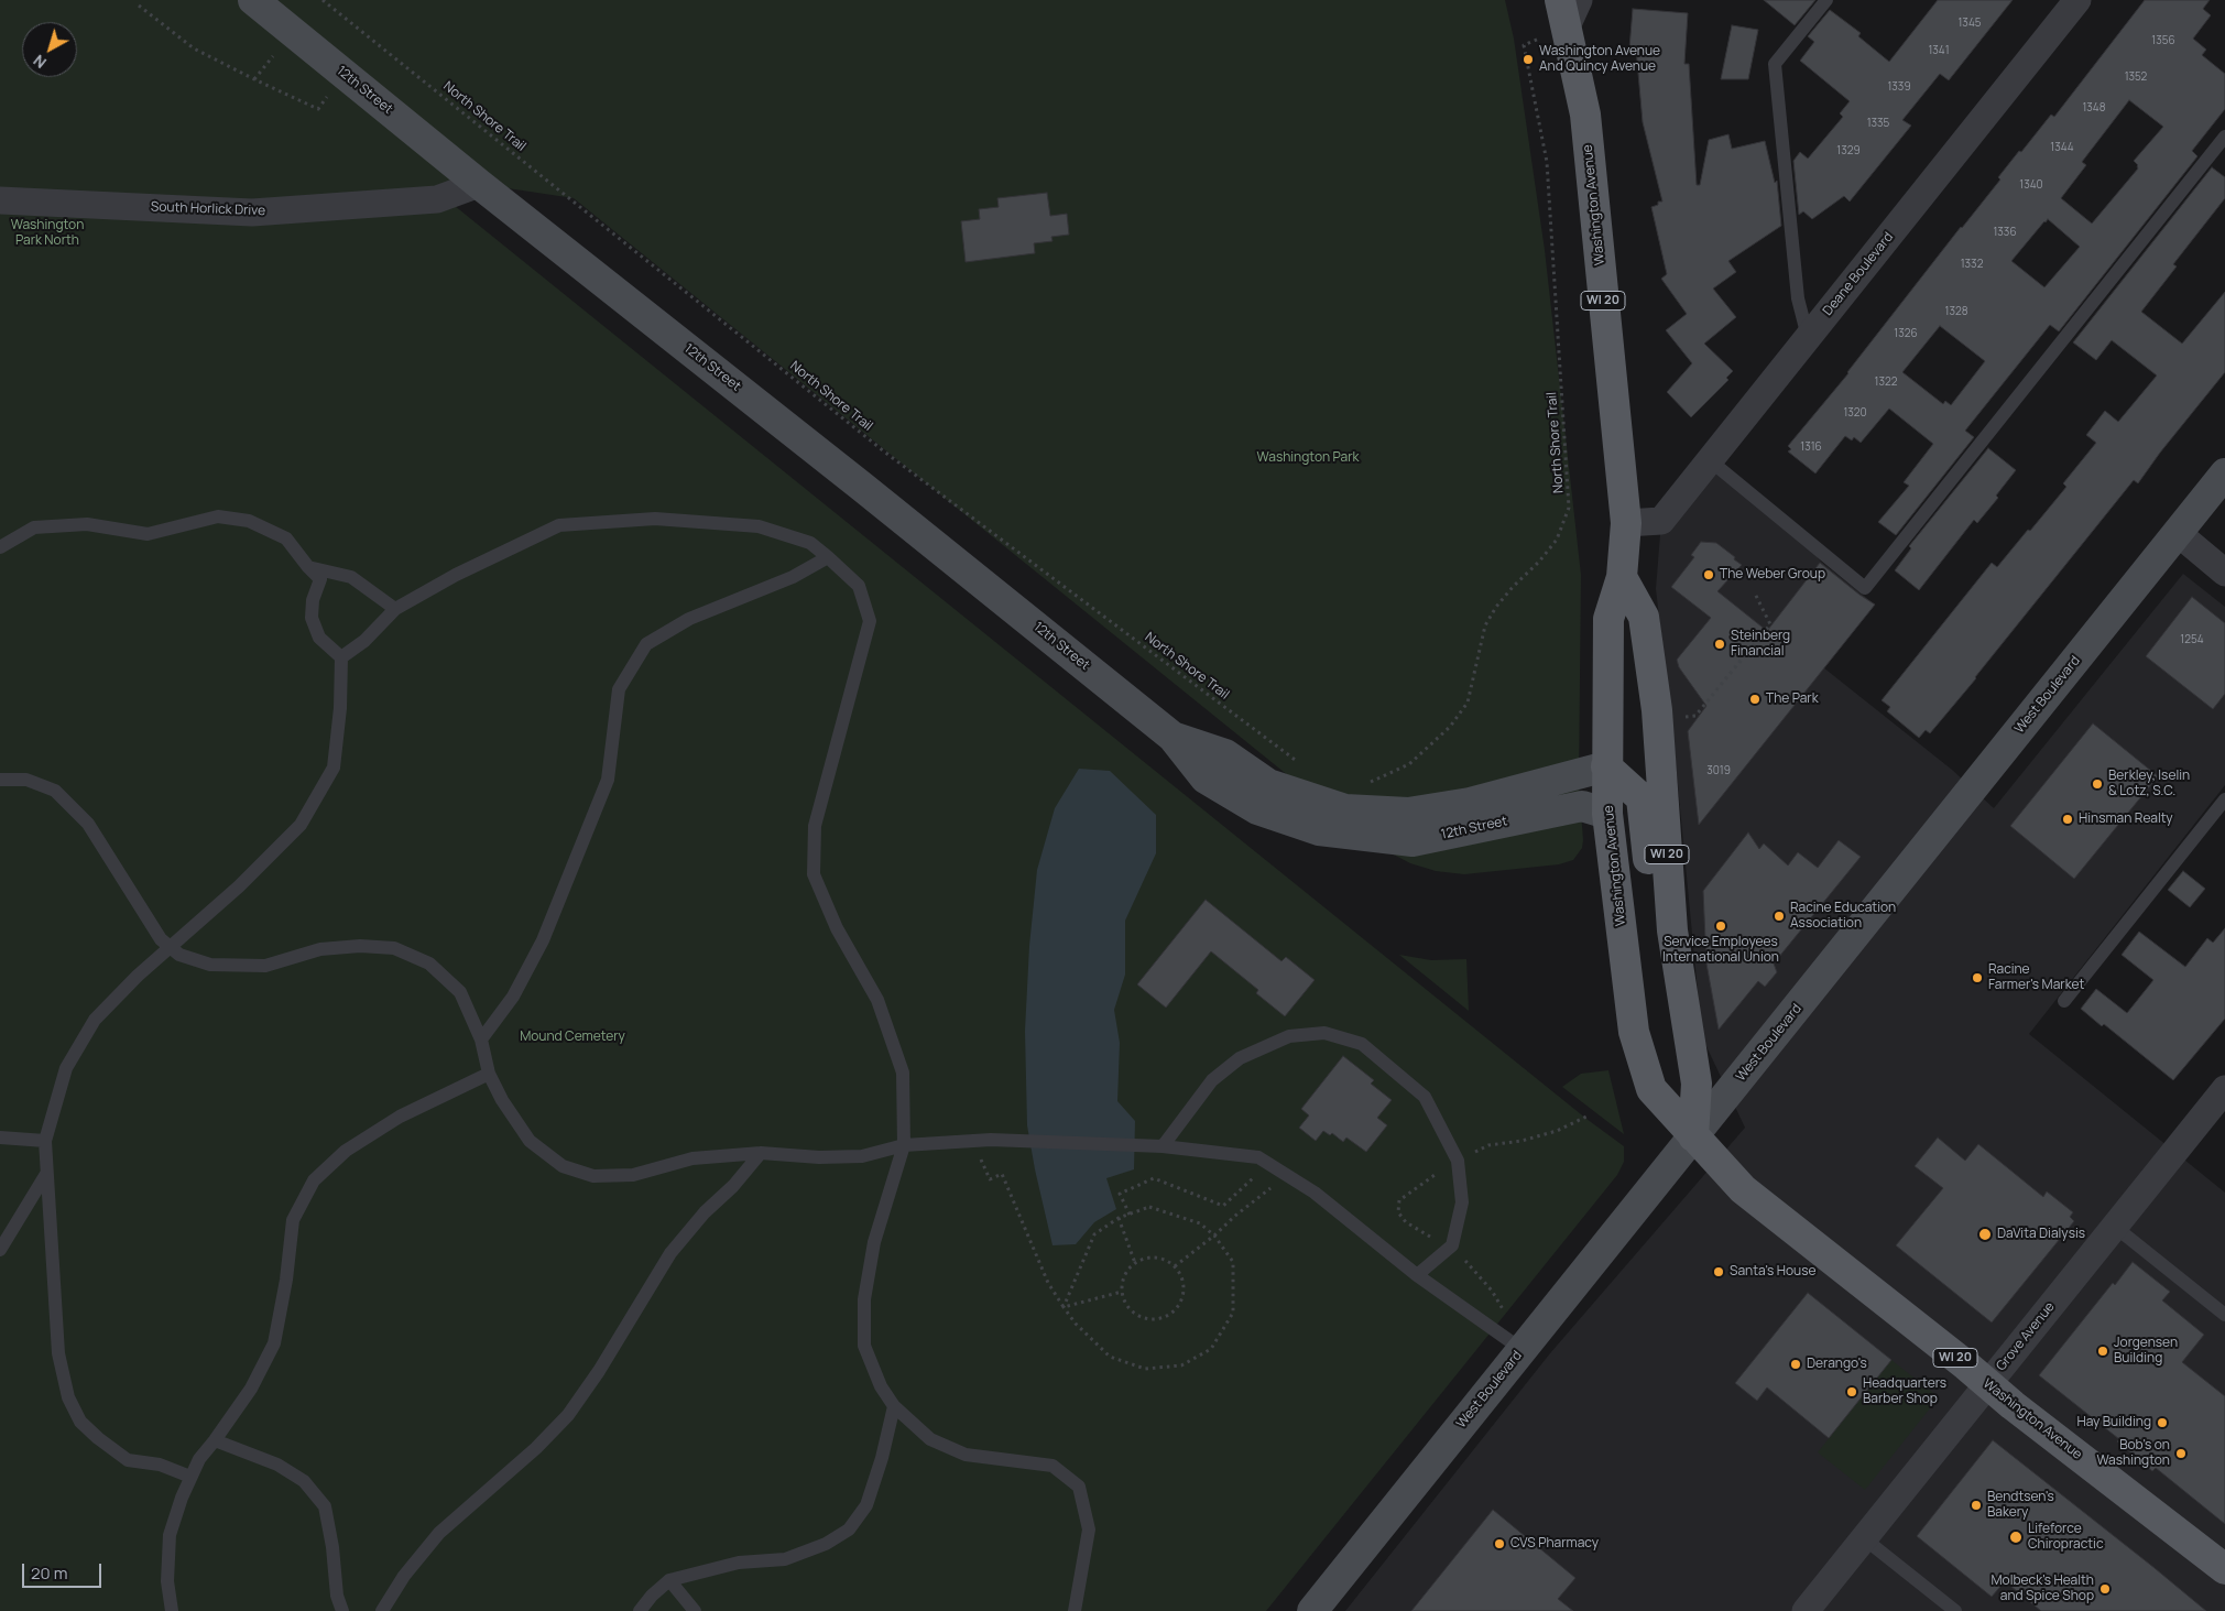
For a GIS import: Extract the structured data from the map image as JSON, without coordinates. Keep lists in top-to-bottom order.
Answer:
{
  "streets": {
    "main road": ["Washington Avenue", "WI 20"],
    "street": [
      "12th Street",
      "South Horlick Drive",
      "Deane Boulevard",
      "West Boulevard",
      "Grove Avenue"
    ],
    "path": ["North Shore Trail"]
  },
  "crossings": [
    ["12th Street", "Washington Avenue"],
    ["12th Street", "South Horlick Drive"],
    ["North Shore Trail", "Washington Avenue"],
    ["Washington Avenue", "Deane Boulevard"],
    ["Washington Avenue", "WI 20"],
    ["Washington Avenue", "West Boulevard"],
    ["Washington Avenue", "Grove Avenue"],
    ["WI 20", "West Boulevard"]
  ],
  "parks": ["Washington Park North", "Washington Park", "Mound Cemetery"],
  "places": [
    "Washington Avenue And Quincy Avenue",
    "The Weber Group",
    "Steinberg Financial",
    "The Park",
    "Berkley, Iselin & Lotz, S.C.",
    "Hinsman Realty",
    "Racine Education Association",
    "Service Employees International Union",
    "Racine Farmer's Market",
    "DaVita Dialysis",
    "Santa's House",
    "Jorgensen Building",
    "Derango's",
    "Headquarters Barber Shop",
    "Hay Building",
    "Bob's on Washington",
    "Bendtsen's Bakery",
    "Lifeforce Chiropractic",
    "CVS Pharmacy",
    "Molbeck's Health and Spice Shop"
  ],
  "house_numbers": [
    "1345",
    "1356",
    "1341",
    "1352",
    "1339",
    "1348",
    "1335",
    "1344",
    "1329",
    "1340",
    "1336",
    "1332",
    "1328",
    "1326",
    "1322",
    "1320",
    "1316",
    "1254",
    "3019"
  ],
  "scale_bar": "20 m",
  "north": "bottom left"
}
